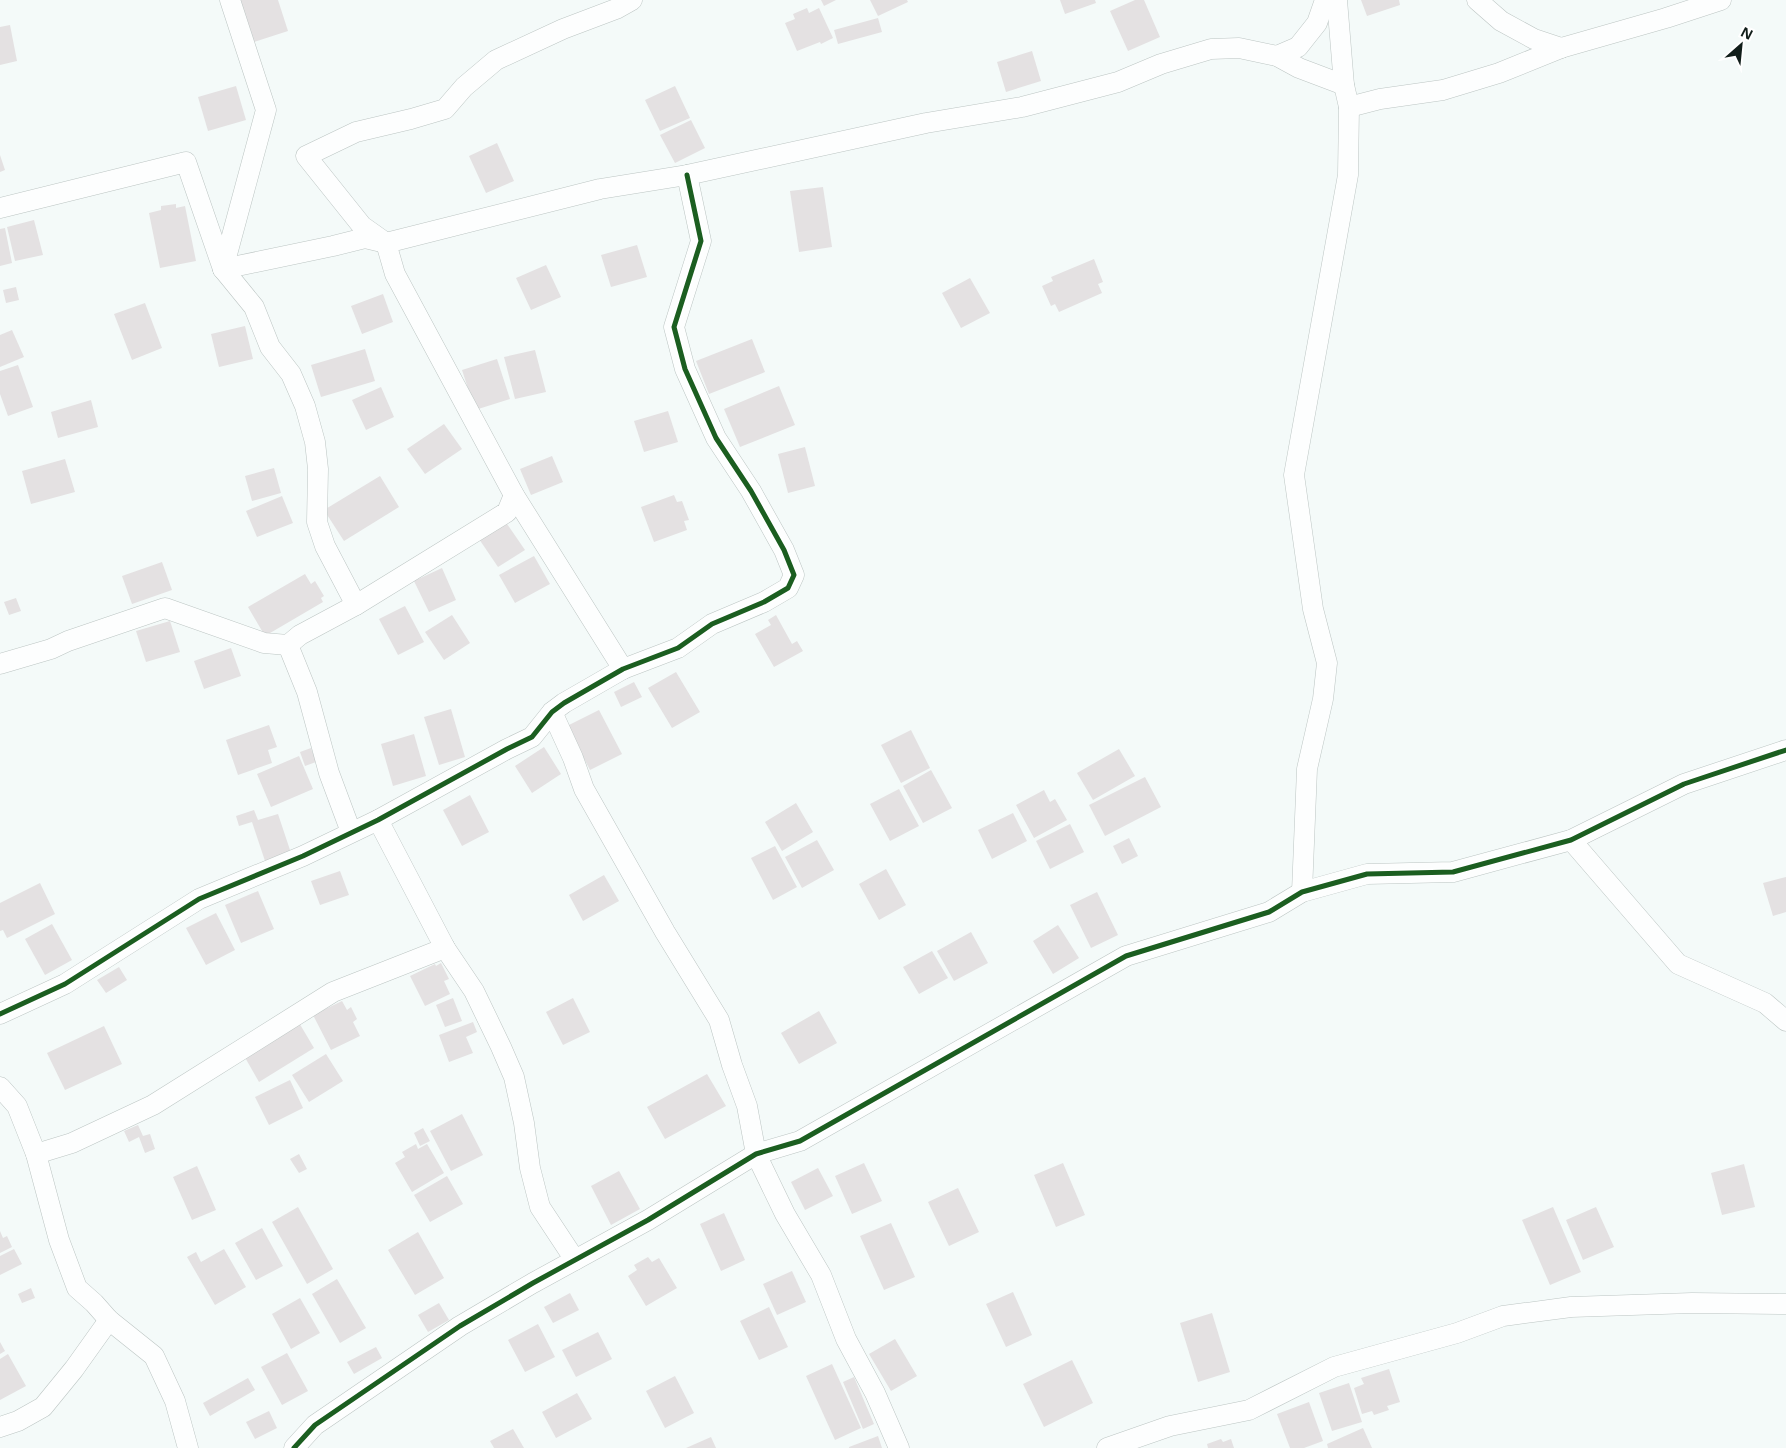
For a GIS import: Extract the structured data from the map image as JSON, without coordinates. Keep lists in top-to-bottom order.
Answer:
{
  "north": "top right"
}
